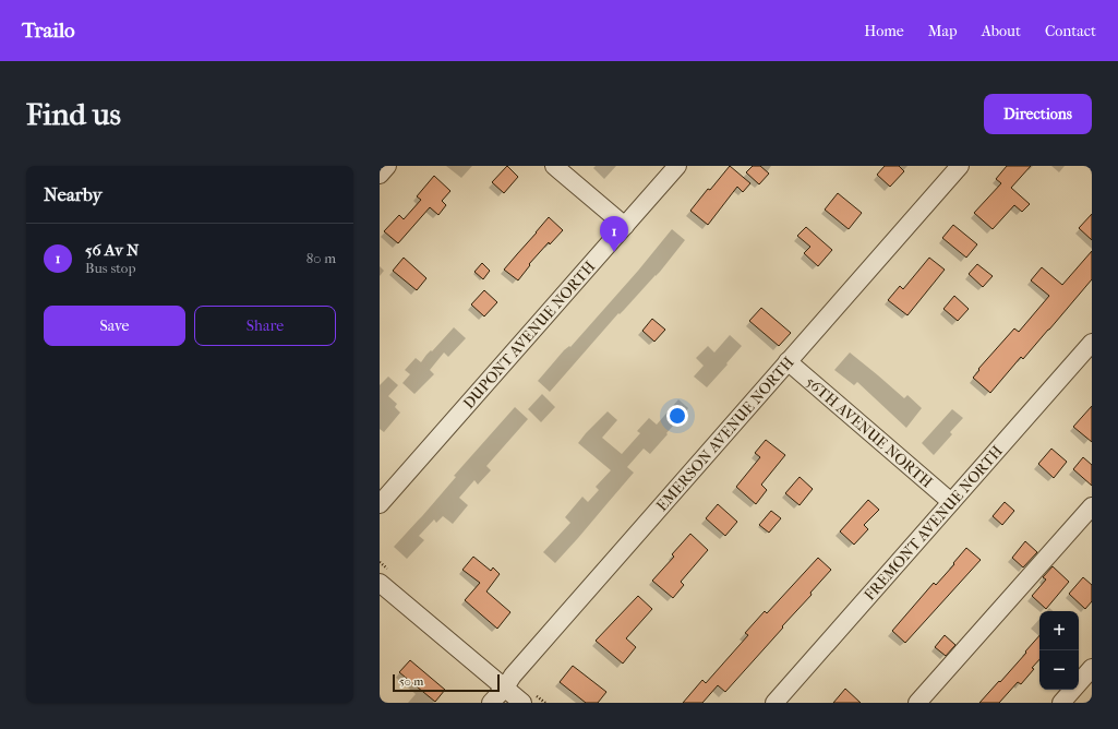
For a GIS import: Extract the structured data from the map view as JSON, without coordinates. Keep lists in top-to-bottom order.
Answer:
{
  "streets": {
    "street": [
      "DUPONT AVENUE NORTH",
      "56TH AVENUE NORTH",
      "EMERSON AVENUE NORTH",
      "FREMONT AVENUE NORTH"
    ]
  },
  "crossings": [
    ["56TH AVENUE NORTH", "EMERSON AVENUE NORTH"],
    ["56TH AVENUE NORTH", "FREMONT AVENUE NORTH"]
  ],
  "scale_bar": "50 m",
  "page": {
    "header": "Trailo",
    "nav": [
      "Home",
      "Map",
      "About",
      "Contact"
    ],
    "buttons": [
      "Directions",
      ["Save", "Share"]
    ],
    "title": "Find us",
    "heading": "Nearby",
    "pins": "1",
    "list": [
      {
        "mark": "1",
        "name": "56 Av N",
        "note": "Bus stop",
        "value": "80 m"
      }
    ],
    "map_buttons": ["+", "−"],
    "scale": "50 m"
  }
}
